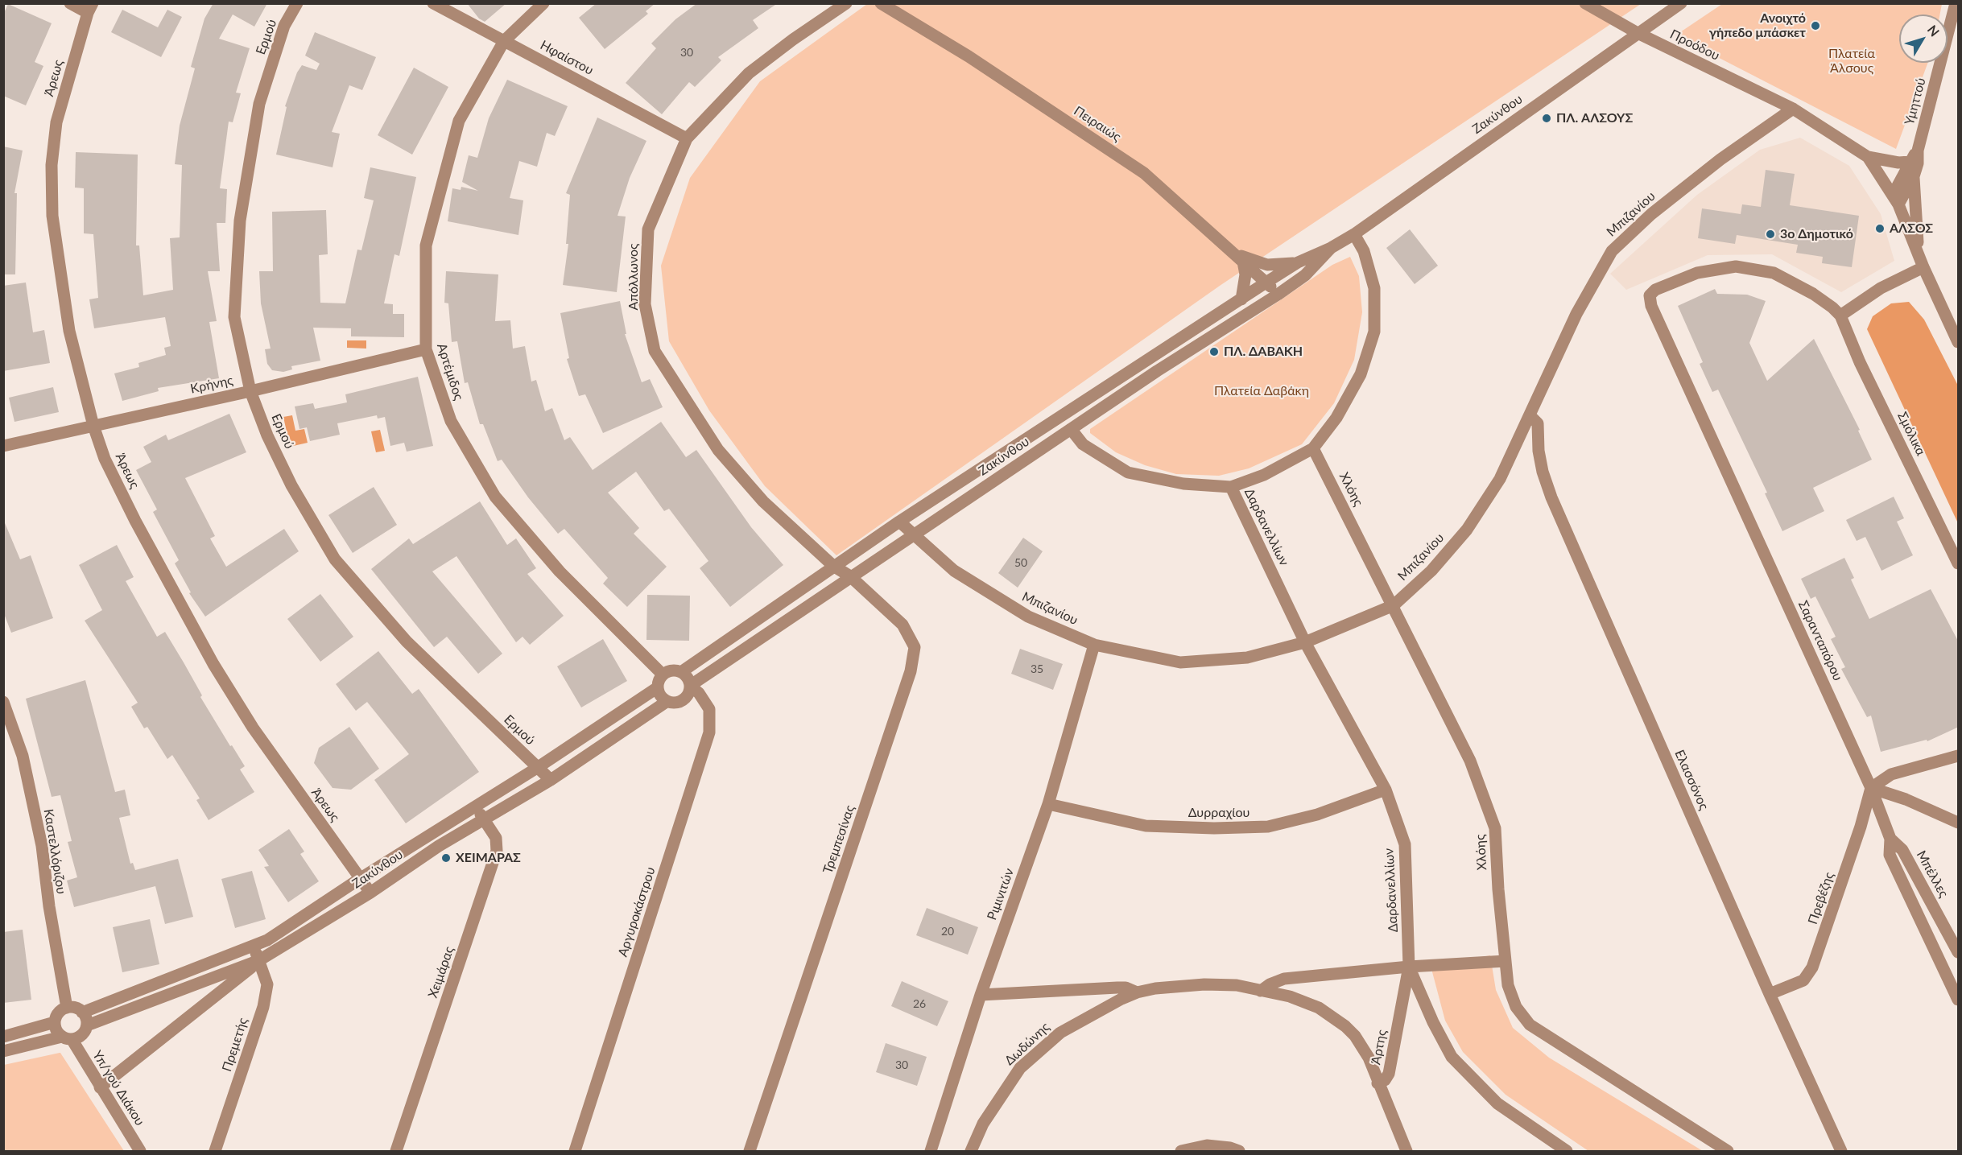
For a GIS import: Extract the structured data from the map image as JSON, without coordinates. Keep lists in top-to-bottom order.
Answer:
{
  "streets": {
    "street": [
      "Ερμού",
      "Προόδου",
      "Ηφαίστου",
      "Άρεως",
      "Υμηττού",
      "Ζακύνθου",
      "Πειραιώς",
      "Μπιζανίου",
      "Απόλλωνος",
      "Αρτέμιδος",
      "Κρήνης",
      "Σμόλικα",
      "Χλόης",
      "Δαρδανελλίων",
      "Σαρανταπόρου",
      "Ελασσόνος",
      "Δυρραχίου",
      "Τρεμπεσίνας",
      "Καστελλόριζου",
      "Μπέλλες",
      "Ριμινιτών",
      "Πρεβέζης",
      "Αργυροκάστρου",
      "Χειμάρας",
      "Δωδώνης",
      "Πρεμετής",
      "Άρτης",
      "Υπ/γού Διάκου"
    ]
  },
  "crossings": [
    ["Ερμού", "Ζακύνθου"],
    ["Ερμού", "Κρήνης"],
    ["Προόδου", "Ζακύνθου"],
    ["Προόδου", "Μπιζανίου"],
    ["Ηφαίστου", "Απόλλωνος"],
    ["Ηφαίστου", "Αρτέμιδος"],
    ["Άρεως", "Ζακύνθου"],
    ["Άρεως", "Κρήνης"],
    ["Ζακύνθου", "Πειραιώς"],
    ["Ζακύνθου", "Μπιζανίου"],
    ["Ζακύνθου", "Απόλλωνος"],
    ["Ζακύνθου", "Αρτέμιδος"],
    ["Ζακύνθου", "Τρεμπεσίνας"],
    ["Ζακύνθου", "Καστελλόριζου"],
    ["Ζακύνθου", "Αργυροκάστρου"],
    ["Ζακύνθου", "Χειμάρας"],
    ["Ζακύνθου", "Πρεμετής"],
    ["Ζακύνθου", "Υπ/γού Διάκου"],
    ["Μπιζανίου", "Χλόης"],
    ["Μπιζανίου", "Δαρδανελλίων"],
    ["Μπιζανίου", "Ελασσόνος"],
    ["Μπιζανίου", "Ριμινιτών"],
    ["Απόλλωνος", "Τρεμπεσίνας"],
    ["Αρτέμιδος", "Κρήνης"],
    ["Αρτέμιδος", "Αργυροκάστρου"],
    ["Σμόλικα", "Σαρανταπόρου"],
    ["Δαρδανελλίων", "Δυρραχίου"],
    ["Δαρδανελλίων", "Άρτης"],
    ["Σαρανταπόρου", "Μπέλλες"],
    ["Σαρανταπόρου", "Πρεβέζης"],
    ["Ελασσόνος", "Πρεβέζης"],
    ["Δυρραχίου", "Ριμινιτών"],
    ["Καστελλόριζου", "Υπ/γού Διάκου"],
    ["Ριμινιτών", "Δωδώνης"],
    ["Δωδώνης", "Άρτης"]
  ],
  "parks": ["Πλατεία Άλσους", "Πλατεία Δαβάκη"],
  "places": [
    "Ανοιχτό γήπεδο μπάσκετ",
    "ΠΛ. ΑΛΣΟΥΣ",
    "ΑΛΣΟΣ",
    "3ο Δημοτικό",
    "ΠΛ. ΔΑΒΑΚΗ",
    "ΧΕΙΜΑΡΑΣ"
  ],
  "house_numbers": [
    "30",
    "50",
    "35",
    "20",
    "26",
    "30"
  ],
  "north": "top right"
}
